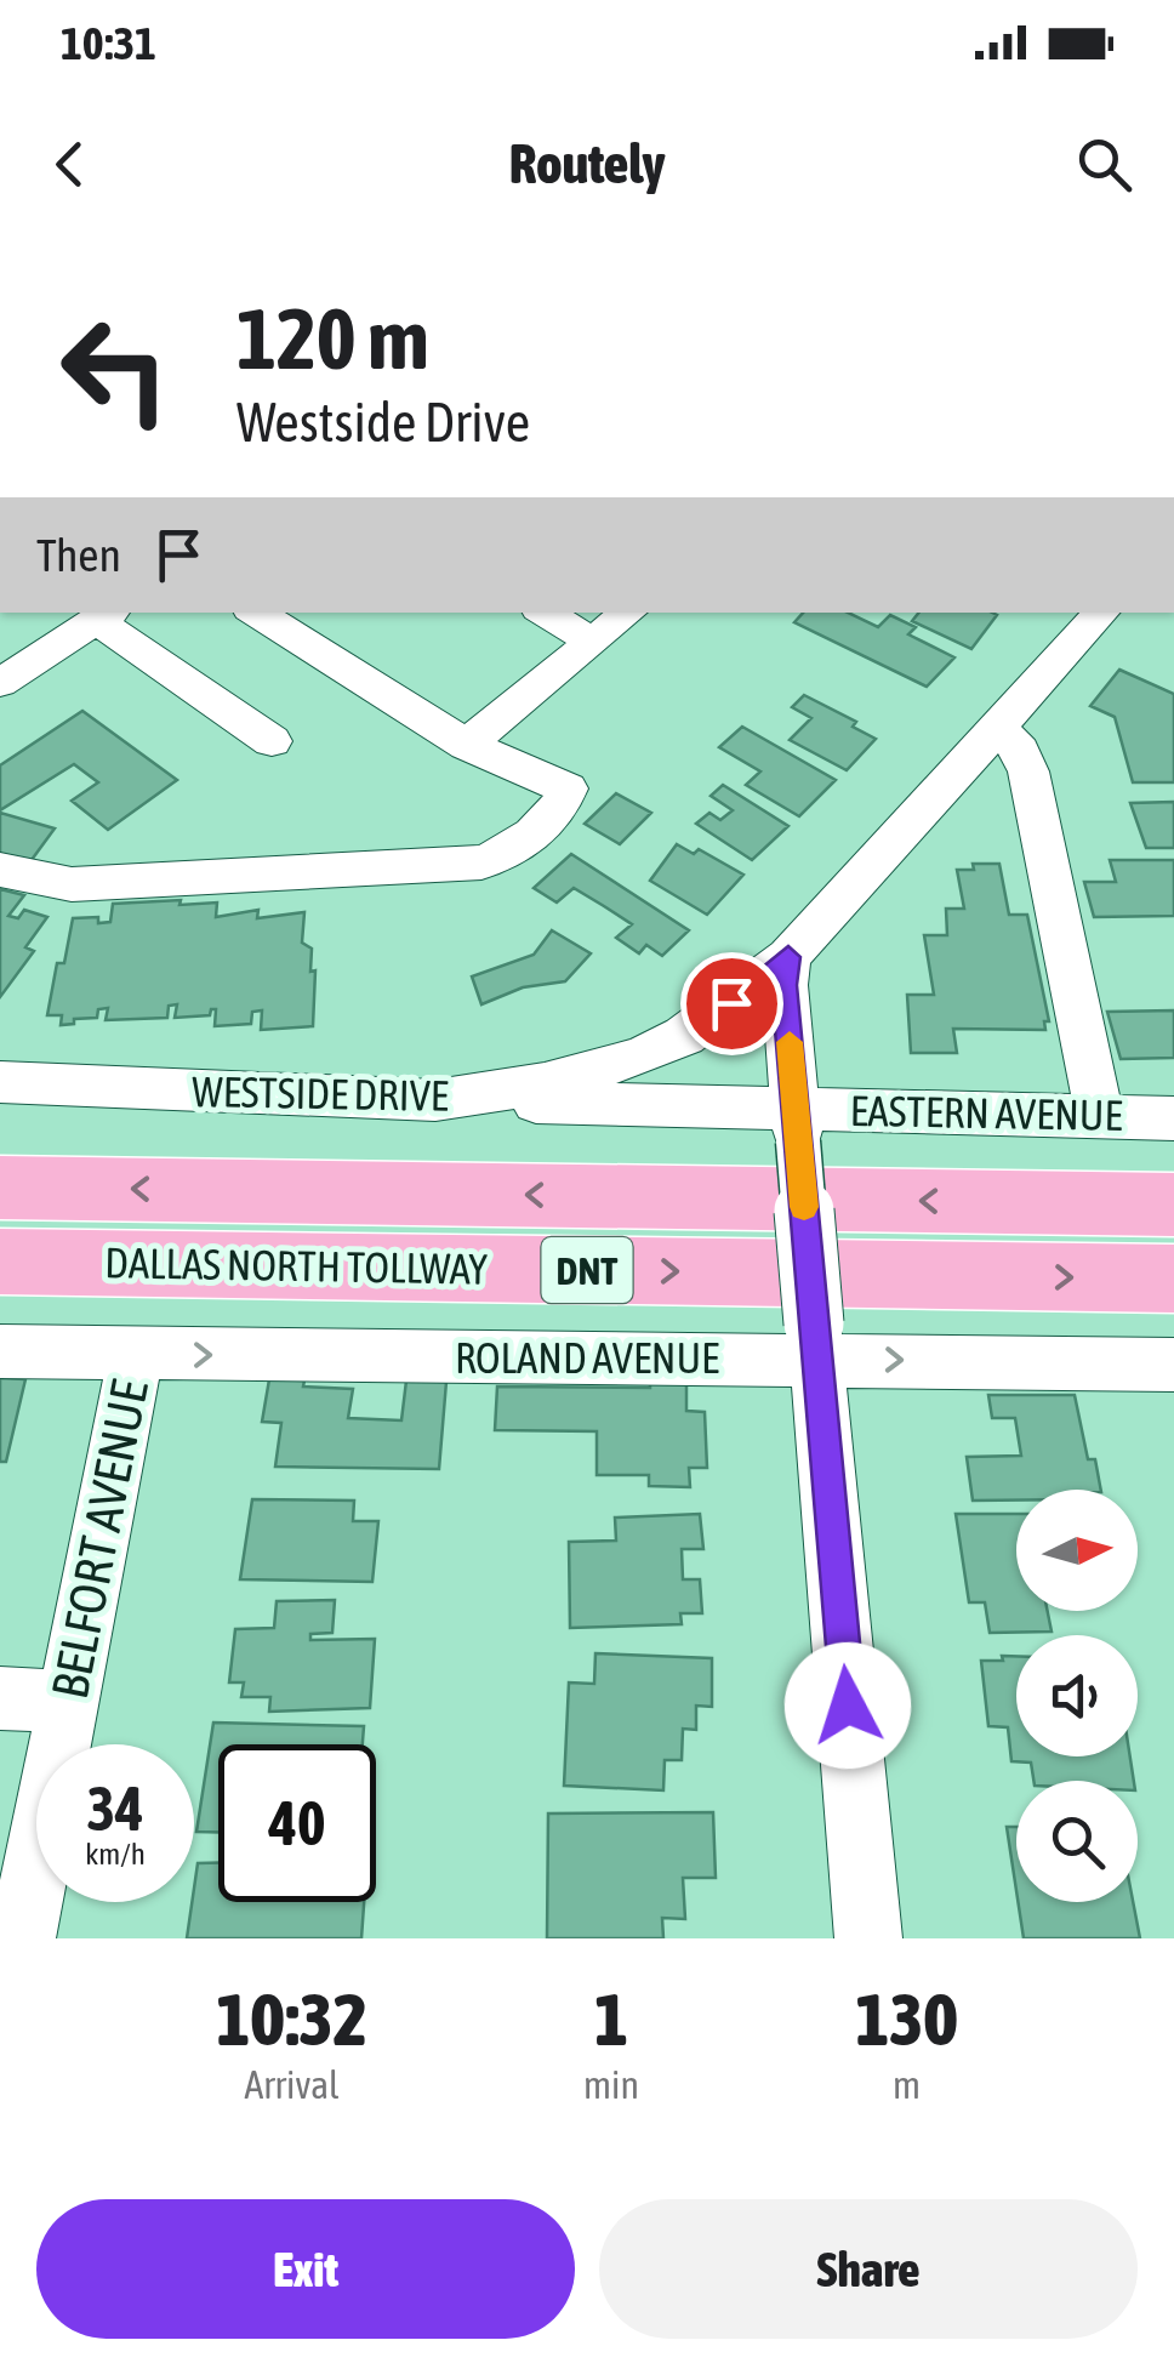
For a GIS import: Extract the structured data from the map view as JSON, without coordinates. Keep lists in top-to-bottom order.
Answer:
{
  "streets": {
    "highway": ["DALLAS NORTH TOLLWAY", "DNT"],
    "street": [
      "WESTSIDE DRIVE",
      "EASTERN AVENUE",
      "ROLAND AVENUE",
      "BELFORT AVENUE"
    ]
  },
  "crossings": [
    ["WESTSIDE DRIVE", "EASTERN AVENUE"],
    ["ROLAND AVENUE", "BELFORT AVENUE"]
  ],
  "one_way": ["ROLAND AVENUE"],
  "north": "right",
  "page": {
    "status": "10:31",
    "header": "Routely",
    "turn": ["120 m", "Westside Drive"],
    "then": "Then",
    "speed": "34 km/h",
    "limit": "40",
    "eta": [
      "10:32",
      "Arrival",
      "1",
      "min",
      "130",
      "m"
    ],
    "buttons": ["Exit", "Share"]
  }
}
